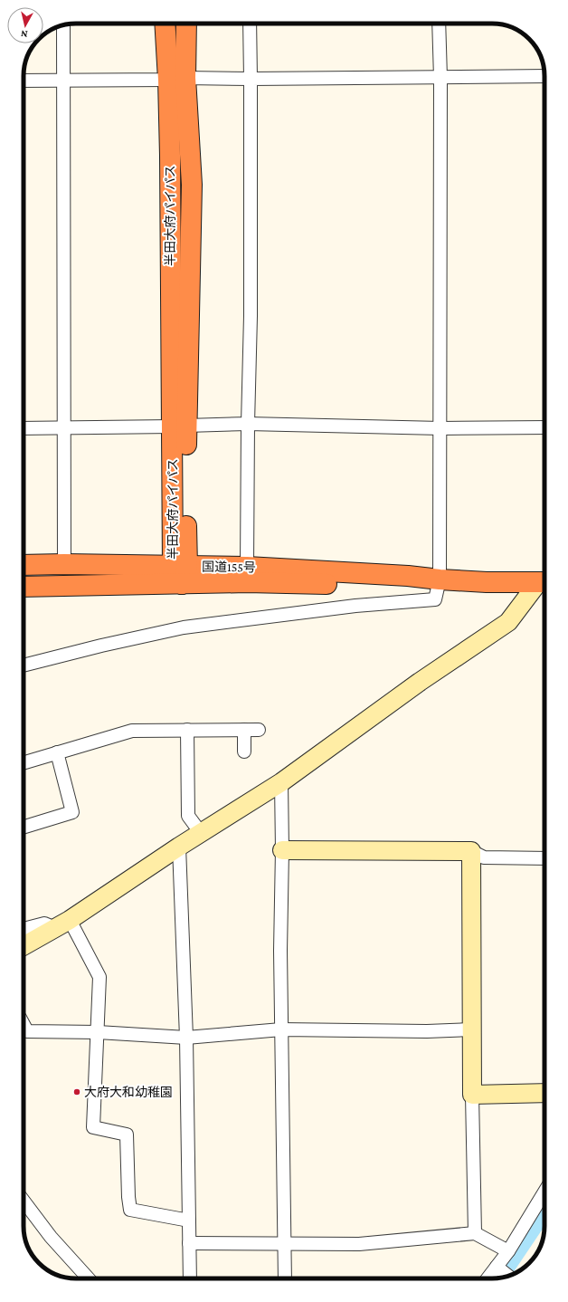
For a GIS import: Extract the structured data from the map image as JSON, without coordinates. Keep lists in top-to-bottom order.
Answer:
{
  "streets": {
    "highway": ["半田大府パイパス", "国道155号"]
  },
  "crossings": [
    ["半田大府パイパス", "国道155号"]
  ],
  "places": ["大府大和幼稚園"],
  "north": "bottom"
}
